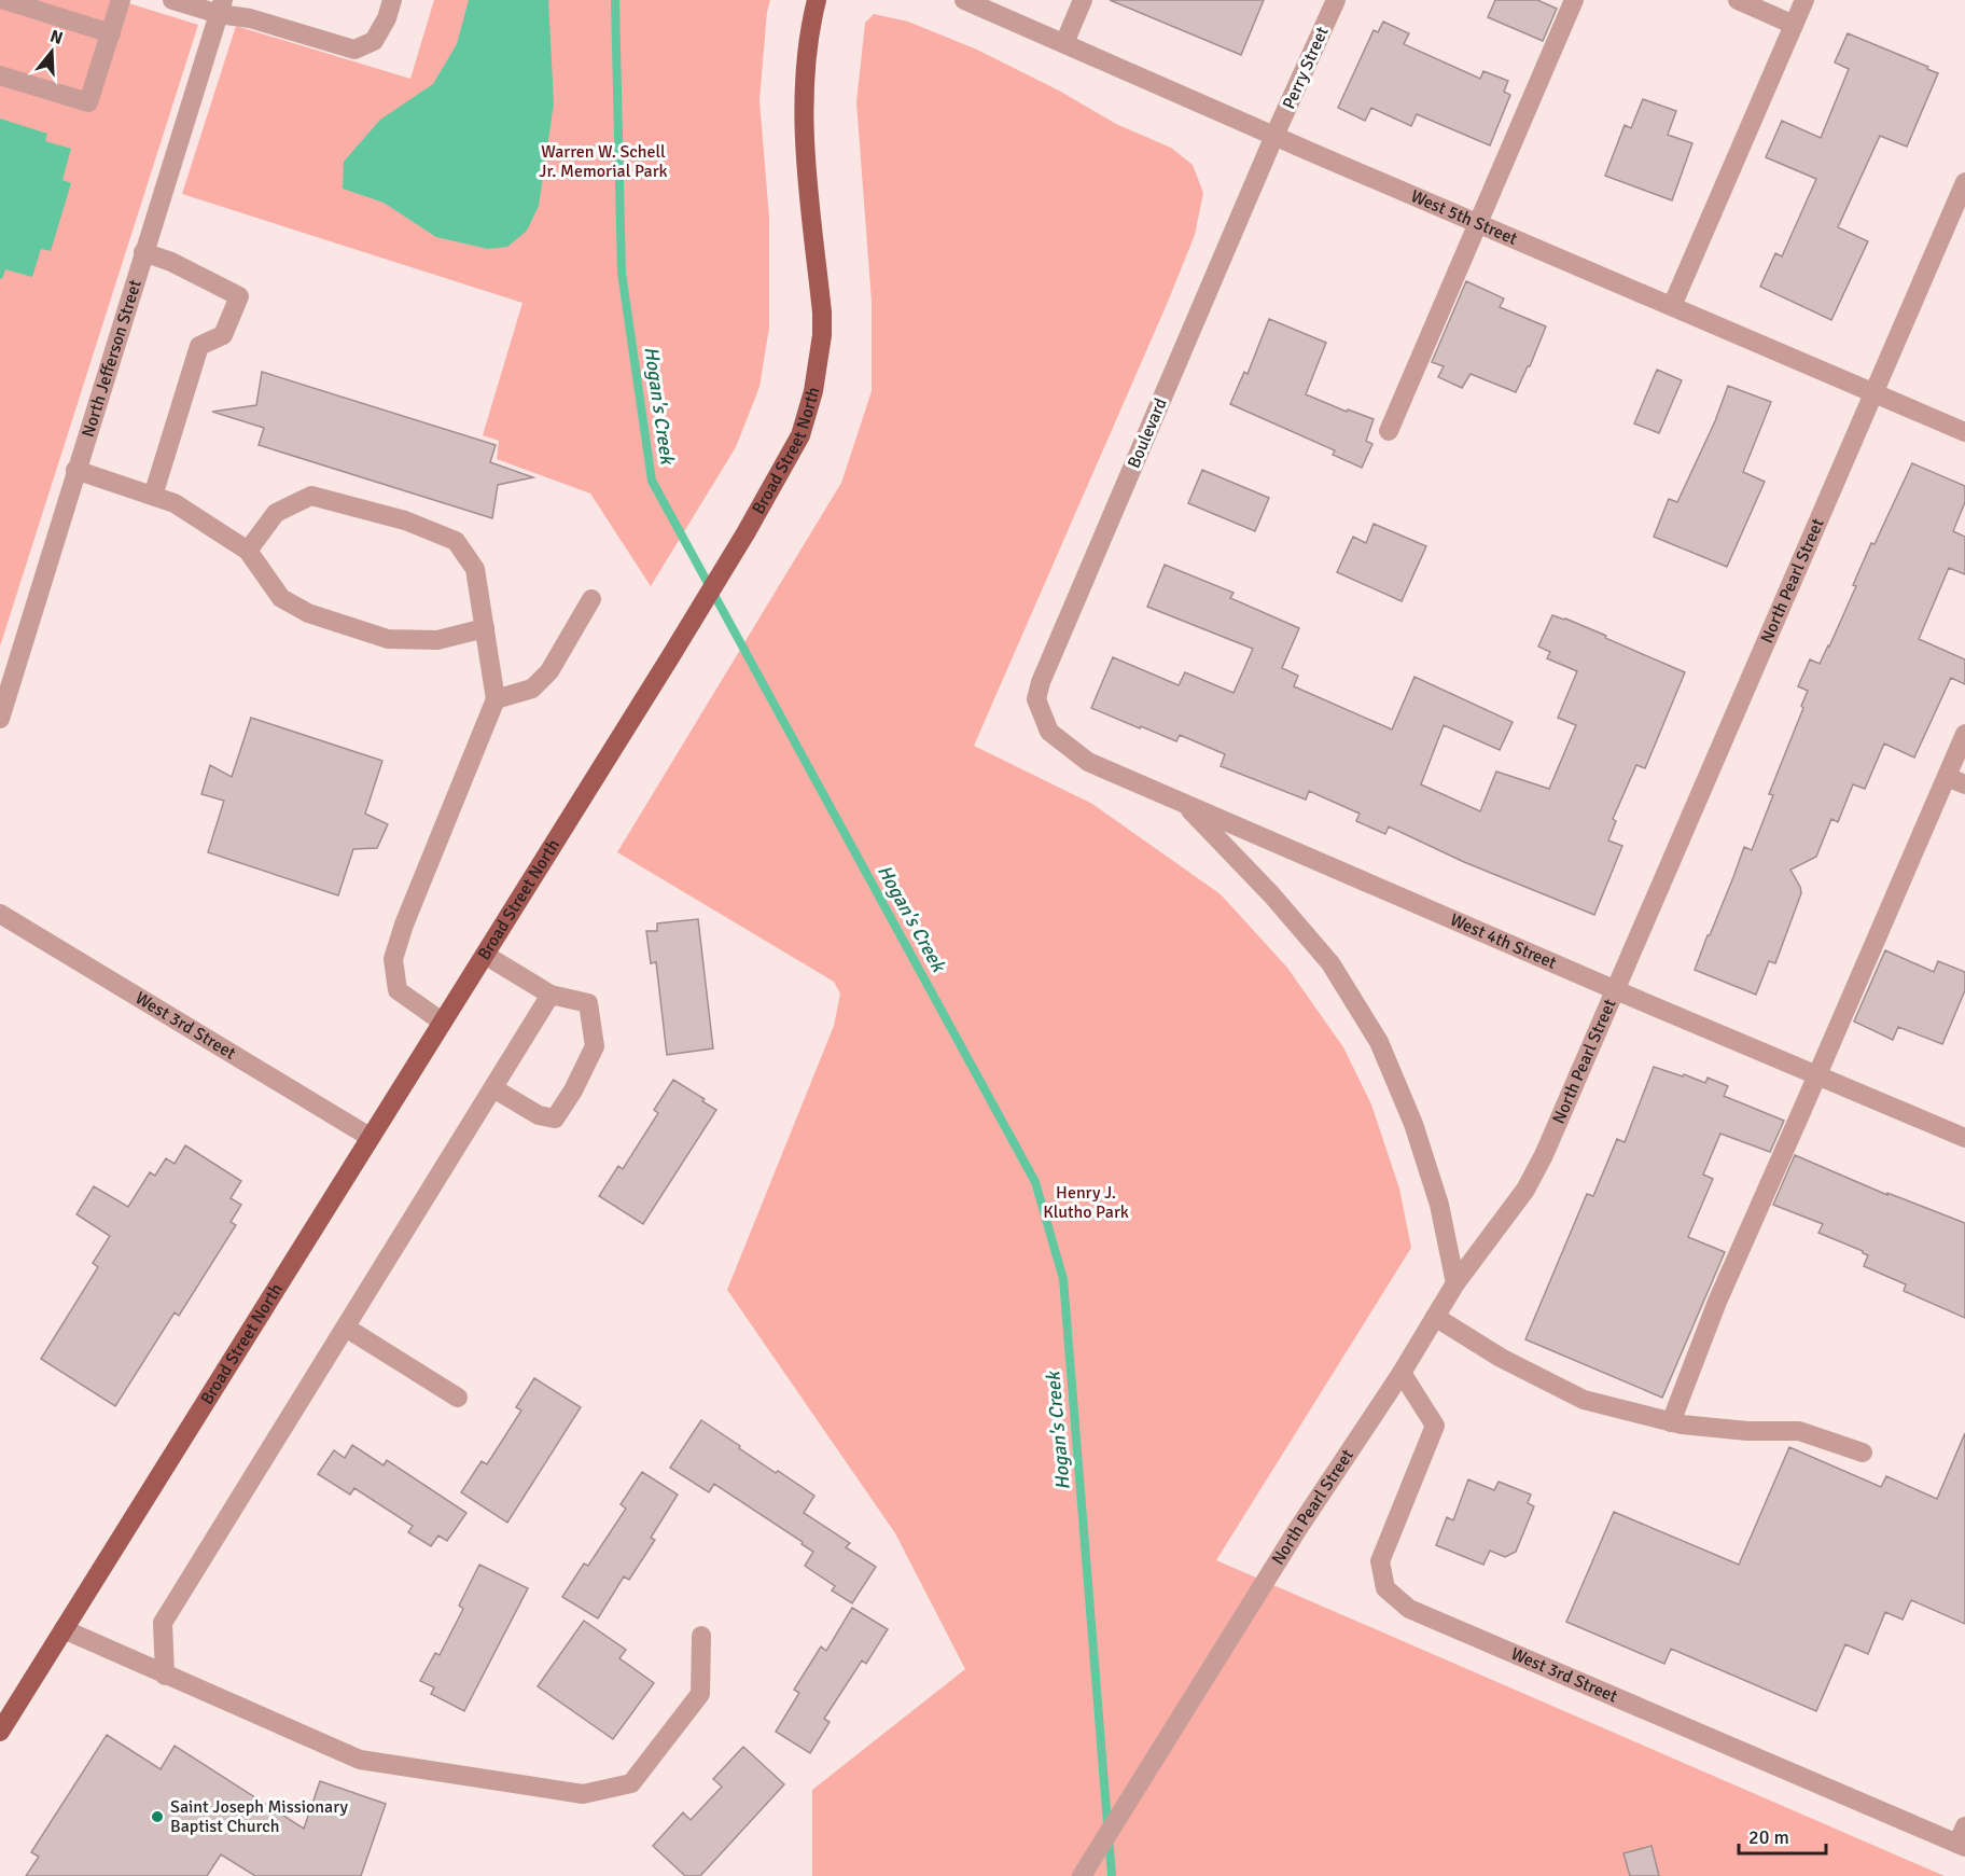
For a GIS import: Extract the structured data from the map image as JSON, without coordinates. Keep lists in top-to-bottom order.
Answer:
{
  "streets": {
    "main road": ["Broad Street North"],
    "street": [
      "Perry Street",
      "West 5th Street",
      "North Jefferson Street",
      "Boulevard",
      "North Pearl Street",
      "West 4th Street",
      "West 3rd Street"
    ]
  },
  "crossings": [
    ["Perry Street", "West 5th Street"],
    ["Perry Street", "Boulevard"],
    ["West 5th Street", "Boulevard"],
    ["West 5th Street", "North Pearl Street"],
    ["Boulevard", "West 4th Street"],
    ["Broad Street North", "West 3rd Street"],
    ["North Pearl Street", "West 4th Street"],
    ["North Pearl Street", "West 3rd Street"]
  ],
  "water": ["Hogan's Creek"],
  "parks": ["Warren W. Schell Jr. Memorial Park", "Henry J. Klutho Park"],
  "places": ["Saint Joseph Missionary Baptist Church"],
  "scale_bar": "20 m",
  "north": "top"
}
